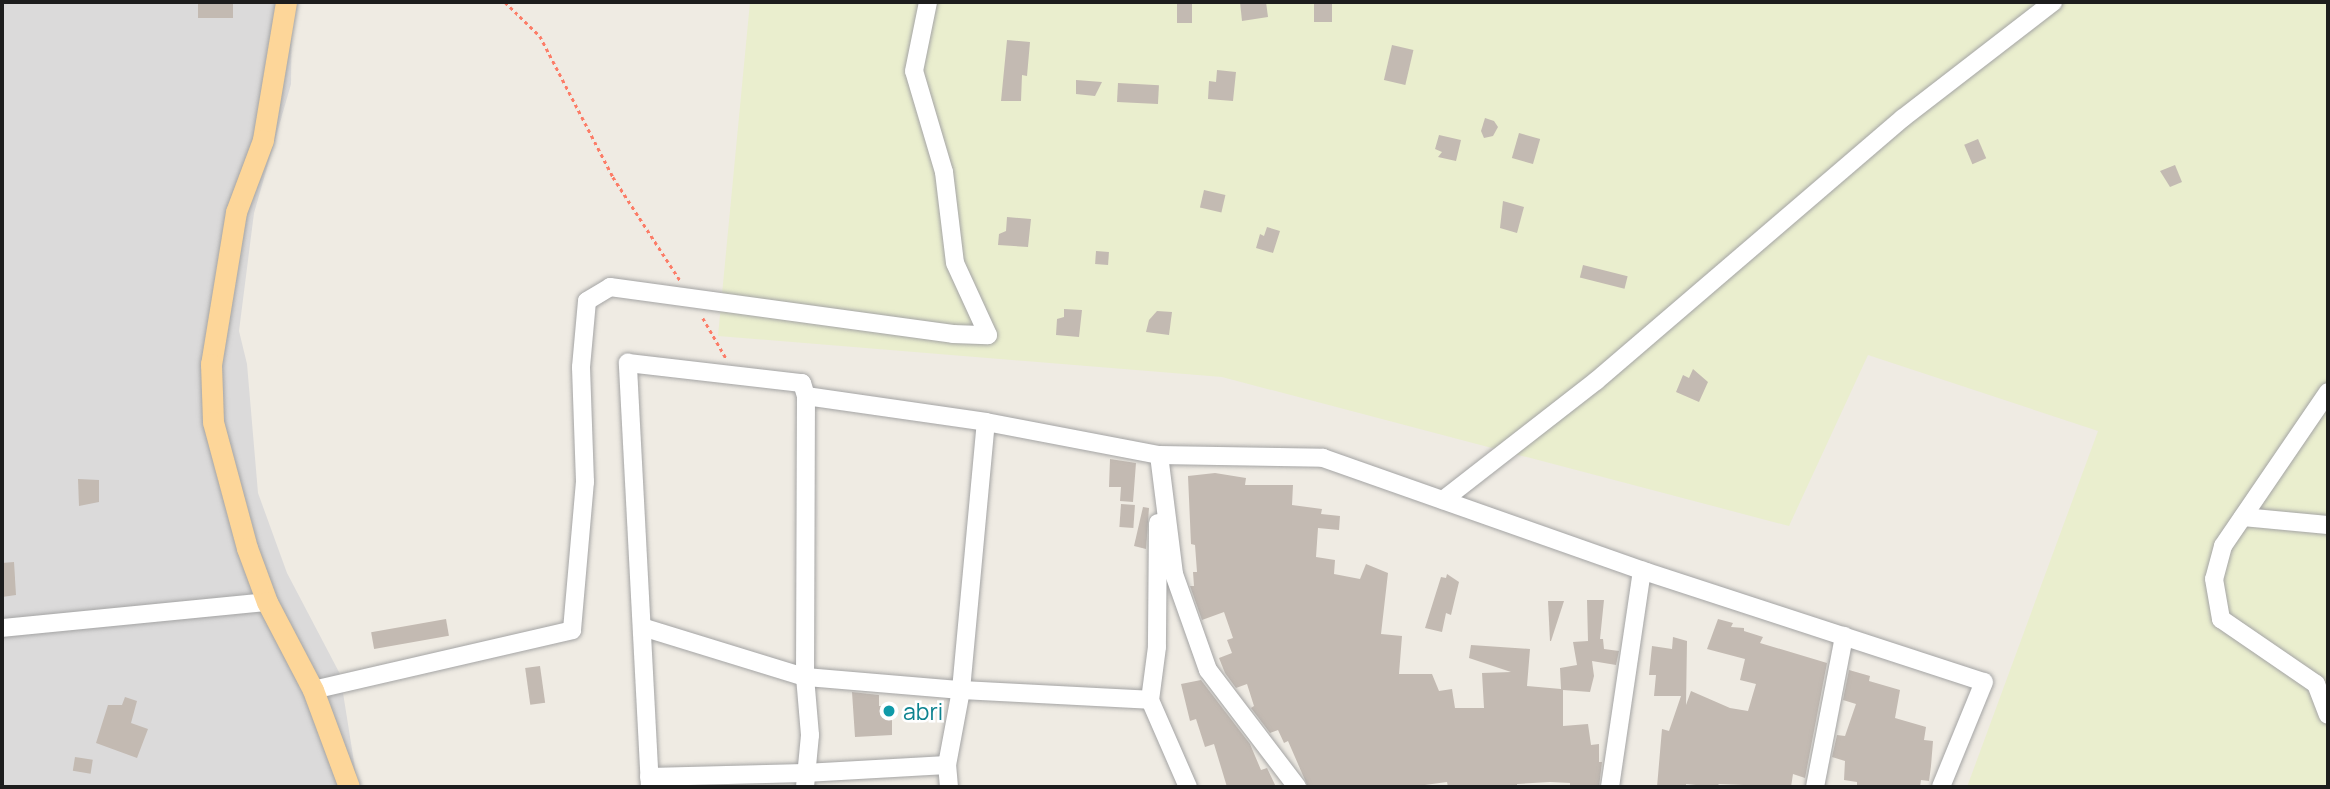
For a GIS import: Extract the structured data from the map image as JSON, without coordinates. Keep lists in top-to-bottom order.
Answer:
{
  "places": ["abri"]
}
